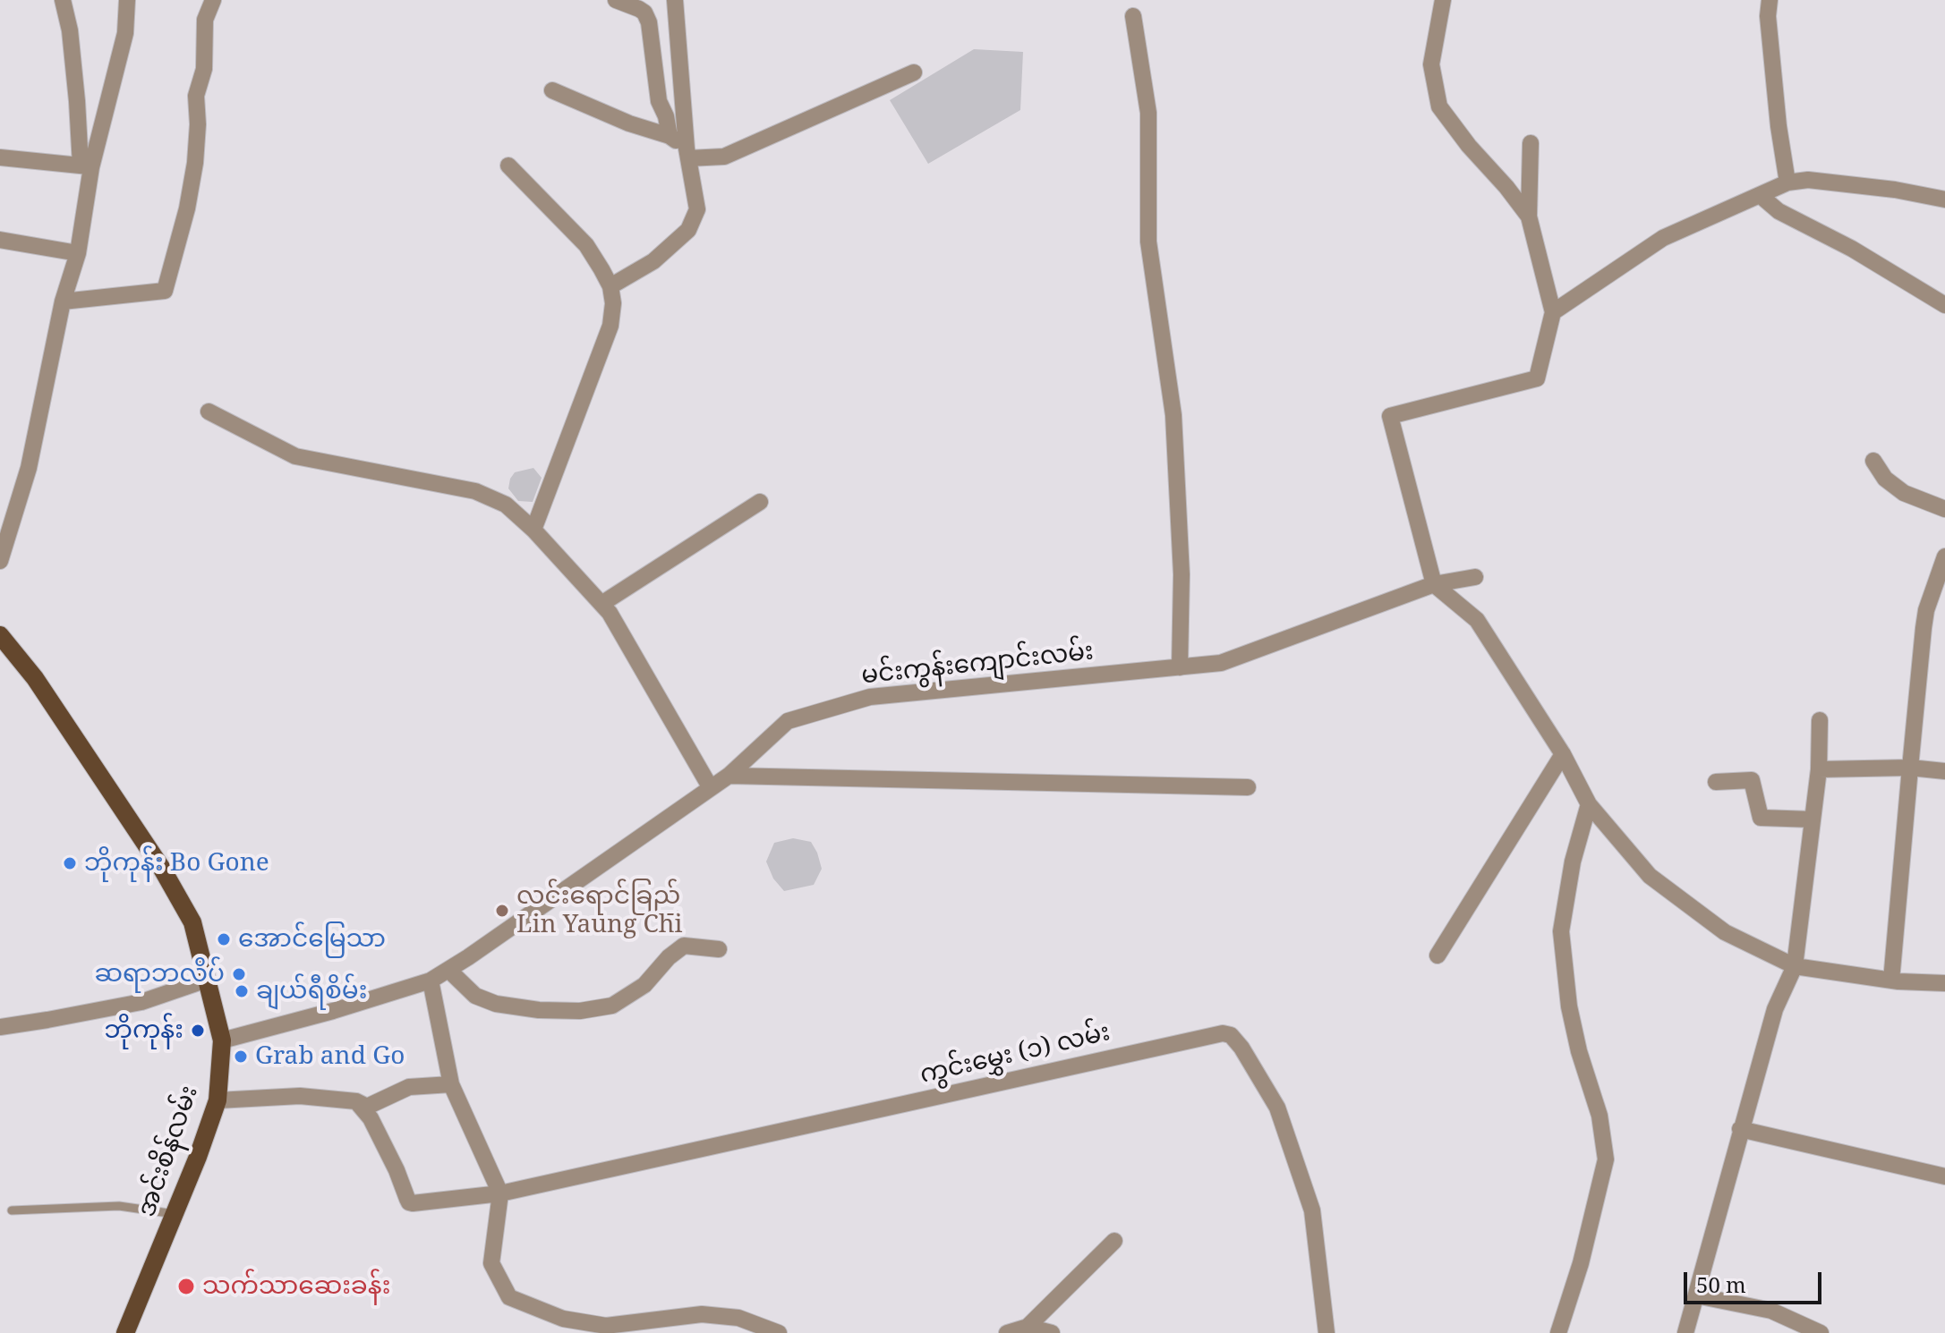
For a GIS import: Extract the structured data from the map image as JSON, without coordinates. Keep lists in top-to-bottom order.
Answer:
{
  "streets": {
    "main road": ["အင်းစိန်လမ်း"],
    "street": ["မင်းကွန်းကျောင်းလမ်း", "ကွင်းမွှေး (၁) လမ်း"]
  },
  "crossings": [
    ["မင်းကွန်းကျောင်းလမ်း", "အင်းစိန်လမ်း"]
  ],
  "places": [
    "ဘိုကုန်း Bo Gone",
    "လင်းရောင်ခြည် Lin Yaung Chi",
    "အောင်မြေသာ",
    "ဆရာဘလိပ်",
    "ချယ်ရီစိမ်း",
    "ဘိုကုန်း",
    "Grab and Go",
    "သက်သာဆေးခန်း"
  ],
  "scale_bar": "50 m"
}
